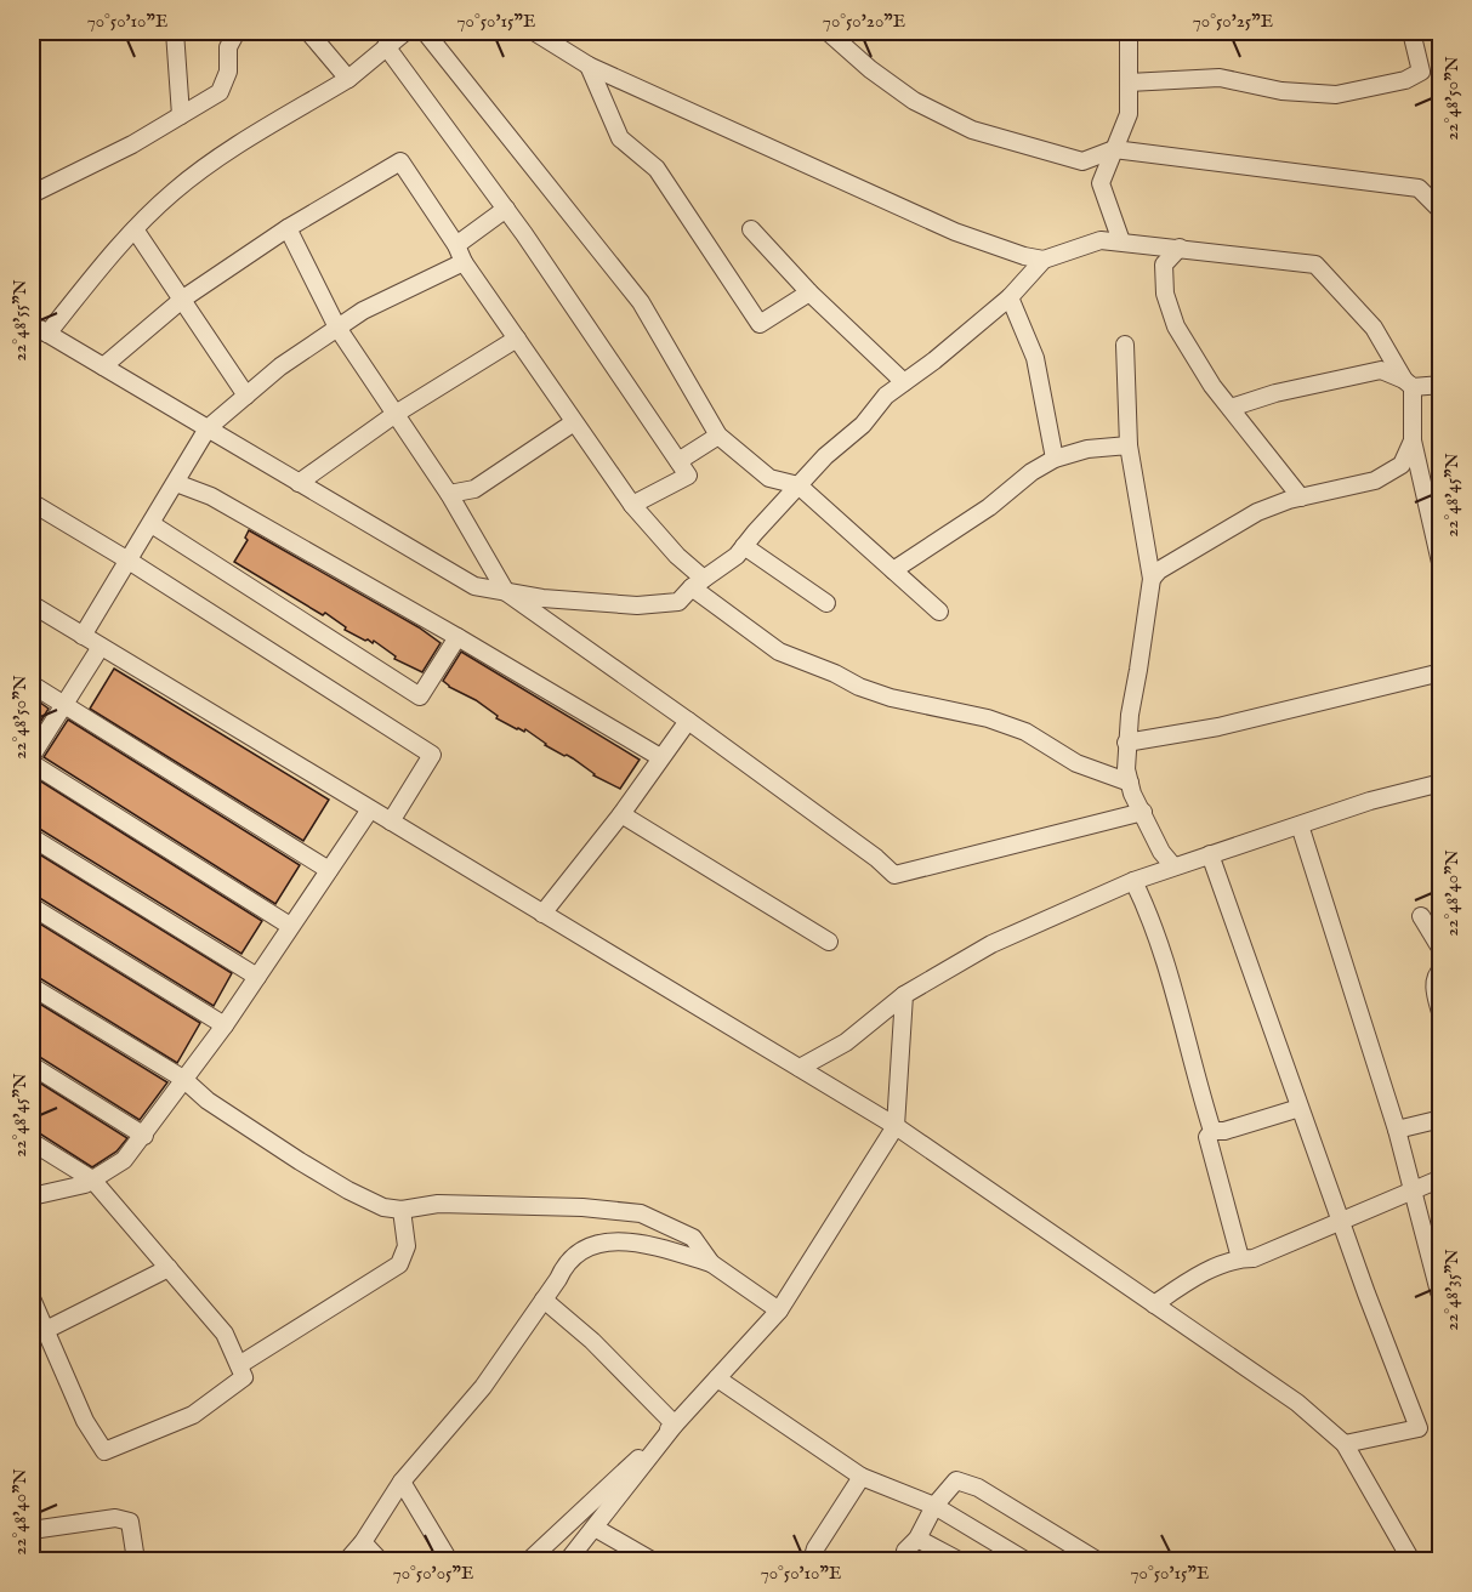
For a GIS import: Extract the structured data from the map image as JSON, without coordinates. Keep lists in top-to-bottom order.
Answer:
{
  "coordinates": [
    "70°50'10\"E",
    "70°50'15\"E",
    "70°50'20\"E",
    "70°50'25\"E",
    "22°48'50\"N",
    "22°48'55\"N",
    "22°48'45\"N",
    "22°48'40\"N",
    "22°48'35\"N",
    "70°50'05\"E"
  ]
}
